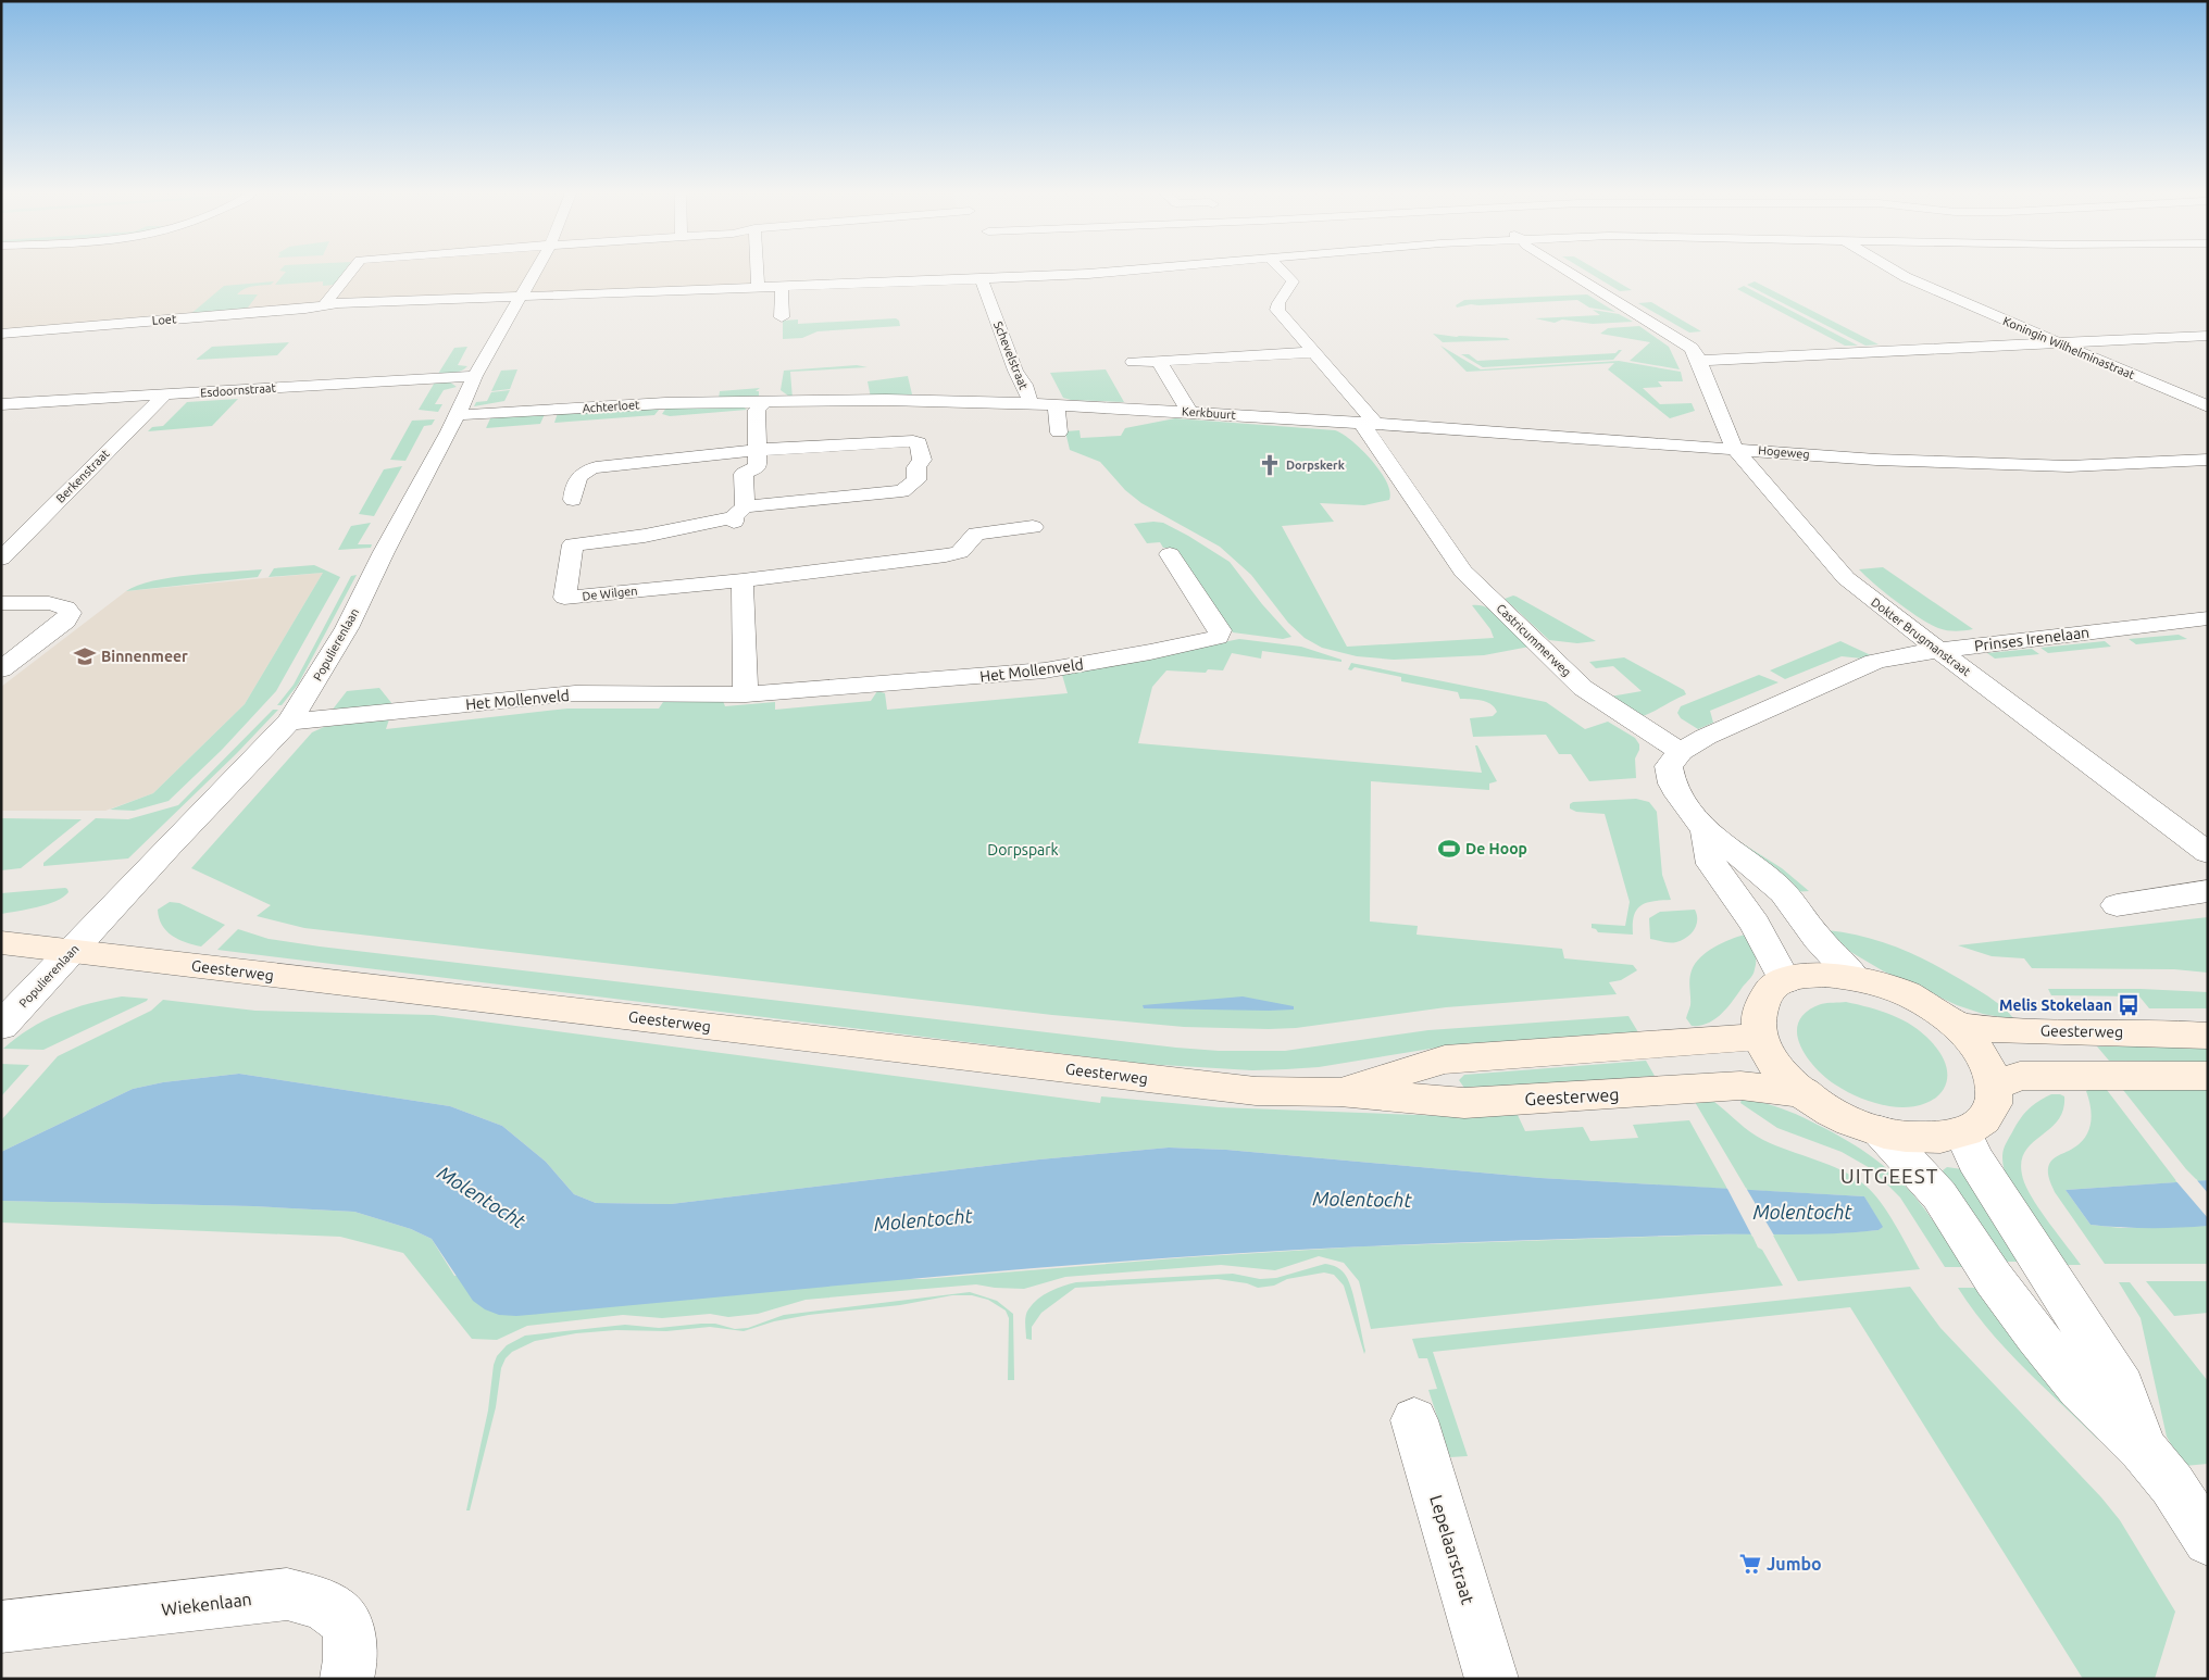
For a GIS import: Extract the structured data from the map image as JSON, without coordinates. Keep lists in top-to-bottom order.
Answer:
{
  "streets": {
    "main road": ["Geesterweg"],
    "street": [
      "Loet",
      "Koningin Wilhelminastraat",
      "Schevelstraat",
      "Esdoornstraat",
      "Achterloet",
      "Kerkbuurt",
      "Hogeweg",
      "Berkenstraat",
      "De Wilgen",
      "Dokter Brugmanstraat",
      "Prinses Irenelaan",
      "Castricummerweg",
      "Populierenlaan",
      "Het Mollenveld",
      "Lepelaarstraat",
      "Wiekenlaan"
    ]
  },
  "crossings": [
    ["Loet", "Schevelstraat"],
    ["Loet", "Populierenlaan"],
    ["Schevelstraat", "Achterloet"],
    ["Schevelstraat", "Kerkbuurt"],
    ["Esdoornstraat", "Berkenstraat"],
    ["Esdoornstraat", "Populierenlaan"],
    ["Achterloet", "Kerkbuurt"],
    ["Achterloet", "Populierenlaan"],
    ["Kerkbuurt", "Hogeweg"],
    ["Kerkbuurt", "Castricummerweg"],
    ["Hogeweg", "Dokter Brugmanstraat"],
    ["Hogeweg", "Castricummerweg"],
    ["Dokter Brugmanstraat", "Prinses Irenelaan"],
    ["Prinses Irenelaan", "Castricummerweg"],
    ["Populierenlaan", "Het Mollenveld"],
    ["Populierenlaan", "Geesterweg"]
  ],
  "districts": ["UITGEEST"],
  "water": ["Molentocht"],
  "parks": ["Dorpspark"],
  "places": {
    "church": ["Dorpskerk"],
    "school or university": ["Binnenmeer"],
    "sports": ["De Hoop"],
    "bus stop": ["Melis Stokelaan"],
    "supermarket": ["Jumbo"]
  }
}
